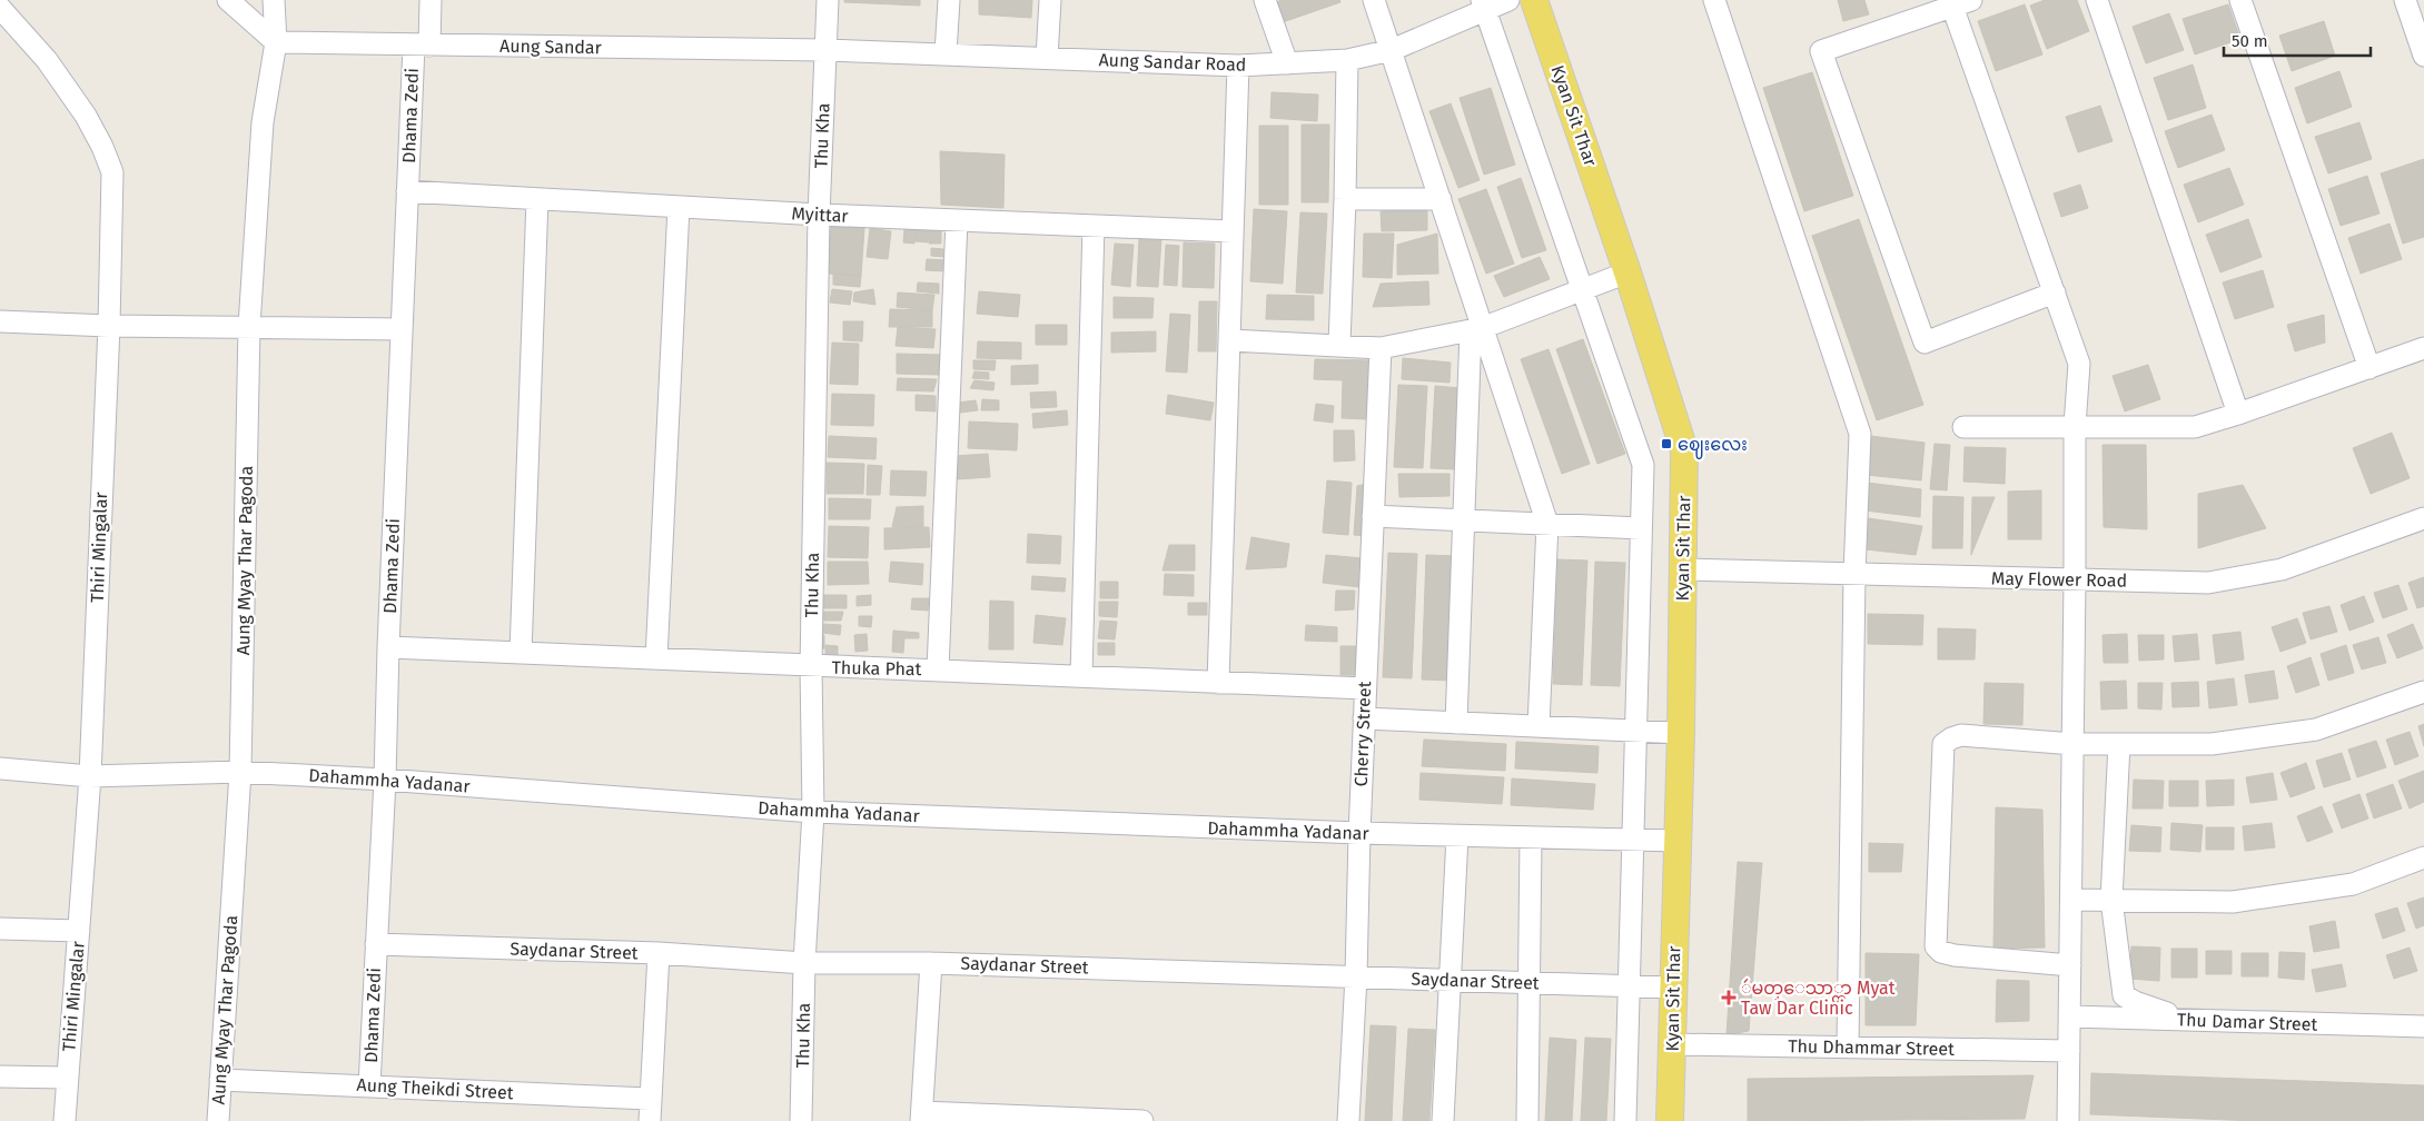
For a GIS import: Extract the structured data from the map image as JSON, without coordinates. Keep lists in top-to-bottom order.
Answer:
{
  "streets": {
    "main road": ["Kyan Sit Thar"],
    "street": [
      "Aung Sandar",
      "Aung Sandar Road",
      "Dhama Zedi",
      "Thu Kha",
      "Myittar",
      "Thiri Mingalar",
      "Aung Myay Thar Pagoda",
      "May Flower Road",
      "Thuka Phat",
      "Cherry Street",
      "Dahammha Yadanar",
      "Saydanar Street",
      "Thu Damar Street",
      "Thu Dhammar Street",
      "Aung Theikdi Street"
    ]
  },
  "crossings": [
    ["Aung Sandar", "Aung Sandar Road"],
    ["Aung Sandar", "Dhama Zedi"],
    ["Aung Sandar", "Thu Kha"],
    ["Aung Sandar", "Aung Myay Thar Pagoda"],
    ["Aung Sandar Road", "Thu Kha"],
    ["Dhama Zedi", "Myittar"],
    ["Dhama Zedi", "Thuka Phat"],
    ["Dhama Zedi", "Dahammha Yadanar"],
    ["Dhama Zedi", "Saydanar Street"],
    ["Dhama Zedi", "Aung Theikdi Street"],
    ["Kyan Sit Thar", "May Flower Road"],
    ["Kyan Sit Thar", "Dahammha Yadanar"],
    ["Kyan Sit Thar", "Saydanar Street"],
    ["Kyan Sit Thar", "Thu Dhammar Street"],
    ["Thu Kha", "Myittar"],
    ["Thu Kha", "Thuka Phat"],
    ["Thu Kha", "Dahammha Yadanar"],
    ["Thu Kha", "Saydanar Street"],
    ["Thiri Mingalar", "Dahammha Yadanar"],
    ["Aung Myay Thar Pagoda", "Dahammha Yadanar"],
    ["Aung Myay Thar Pagoda", "Aung Theikdi Street"],
    ["Thuka Phat", "Cherry Street"],
    ["Cherry Street", "Dahammha Yadanar"],
    ["Cherry Street", "Saydanar Street"]
  ],
  "places": {
    "transit": ["ဈေးလေး"],
    "health": ["ဴမတ္ေသာ္တာ Myat Taw Dar Clinic"]
  },
  "scale_bar": "50 m"
}
